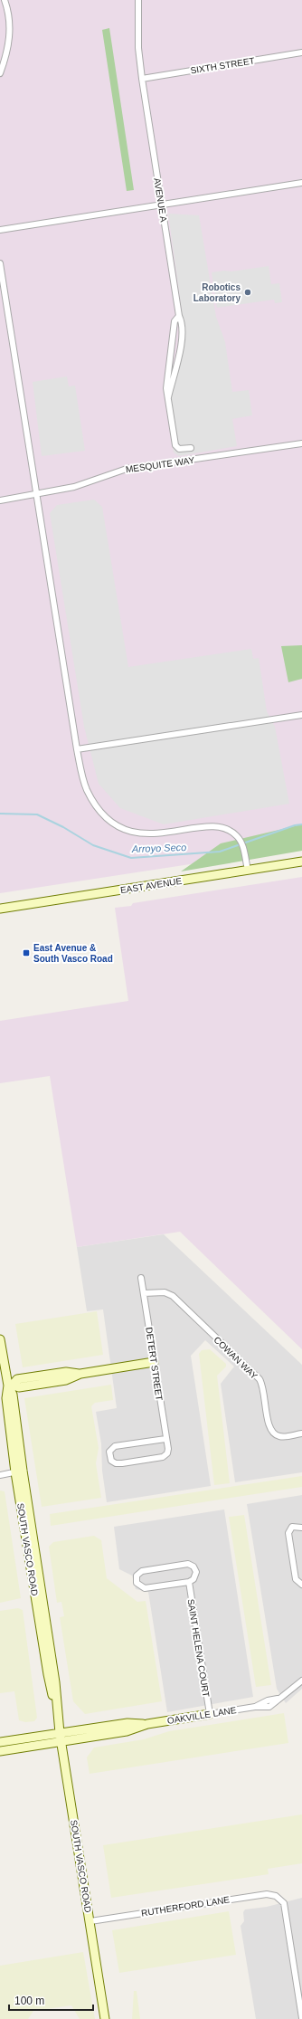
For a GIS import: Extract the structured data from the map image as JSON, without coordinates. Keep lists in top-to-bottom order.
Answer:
{
  "streets": {
    "street": [
      "SIXTH STREET",
      "AVENUE A",
      "MESQUITE WAY",
      "EAST AVENUE",
      "COWAN WAY",
      "DETERT STREET",
      "SOUTH VASCO ROAD",
      "SAINT HELENA COURT",
      "OAKVILLE LANE",
      "RUTHERFORD LANE"
    ]
  },
  "crossings": [
    ["SIXTH STREET", "AVENUE A"],
    ["COWAN WAY", "DETERT STREET"],
    ["SOUTH VASCO ROAD", "OAKVILLE LANE"],
    ["SOUTH VASCO ROAD", "RUTHERFORD LANE"],
    ["SAINT HELENA COURT", "OAKVILLE LANE"]
  ],
  "water": ["Arroyo Seco"],
  "places": {
    "other": ["Robotics Laboratory"],
    "transit": ["East Avenue & South Vasco Road"]
  },
  "scale_bar": "100 m"
}
